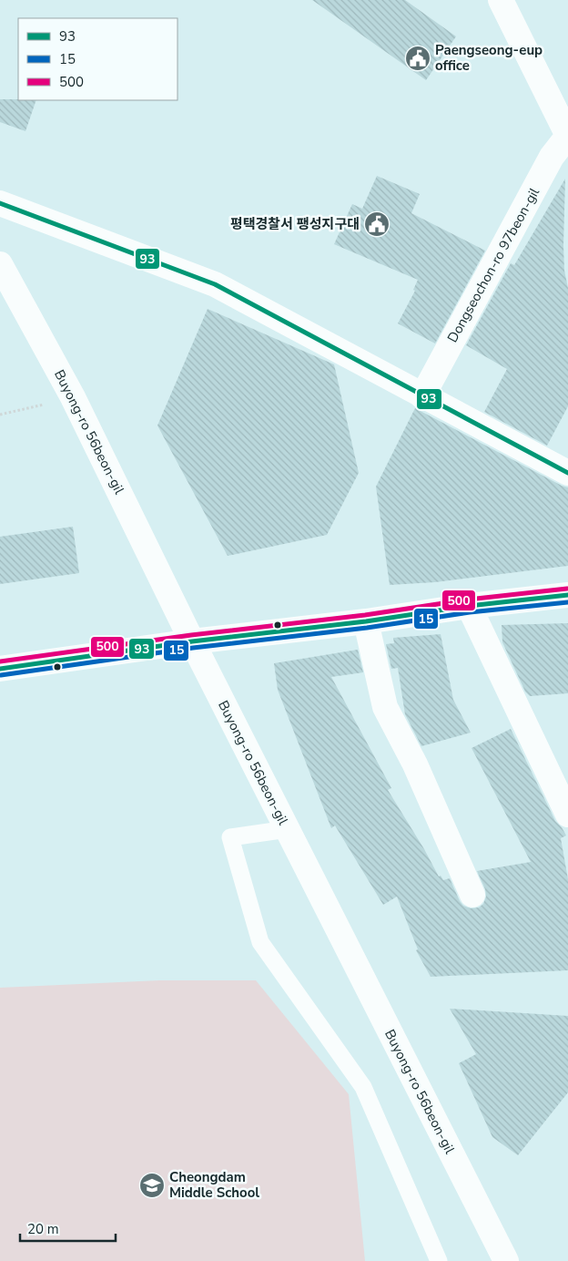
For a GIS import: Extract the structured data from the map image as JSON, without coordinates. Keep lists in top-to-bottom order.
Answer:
{
  "streets": {
    "street": ["Dongseochon-ro 97beon-gil", "Buyong-ro 56beon-gil"]
  },
  "places": {
    "public building": ["Paengseong-eup office", "평택경찰서 팽성지구대"],
    "school or university": ["Cheongdam Middle School"]
  },
  "lines": ["transit line 93", "transit line 500", "transit line 15"],
  "legend": ["93", "15", "500"],
  "scale_bar": "20 m"
}
